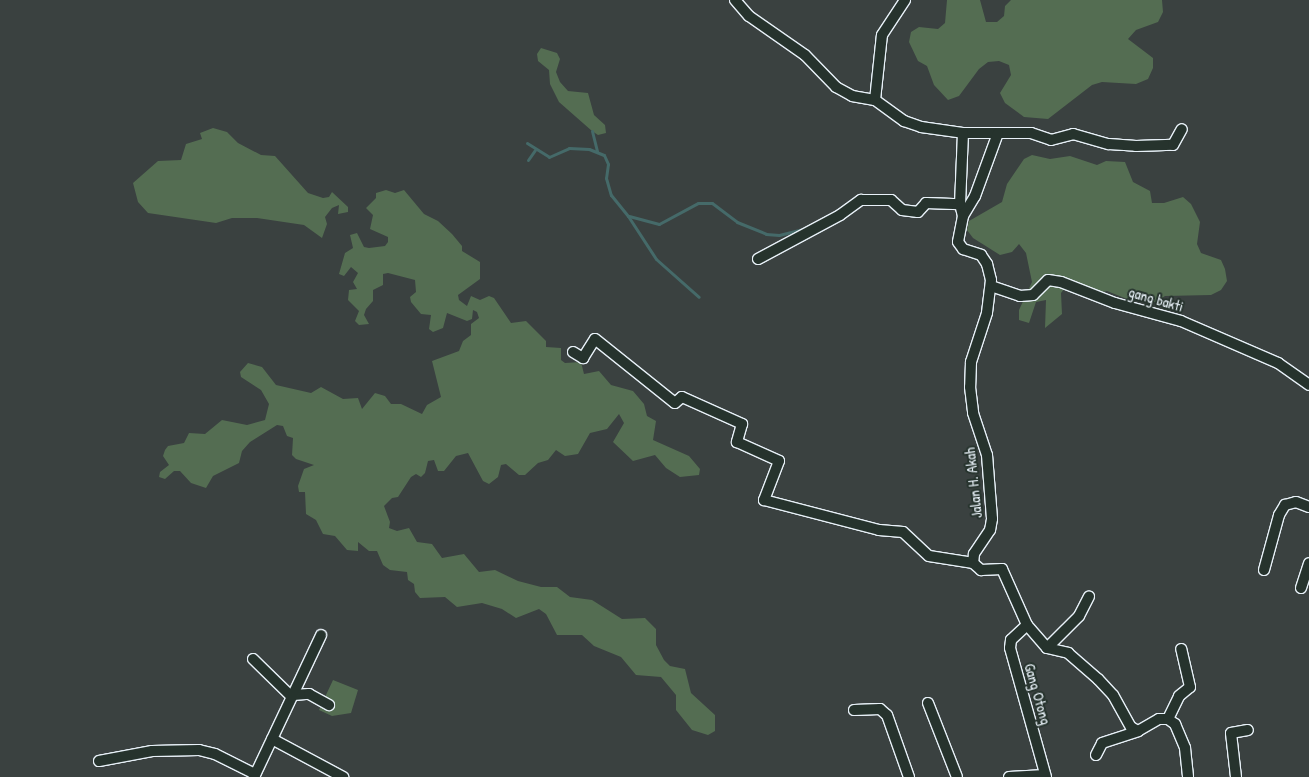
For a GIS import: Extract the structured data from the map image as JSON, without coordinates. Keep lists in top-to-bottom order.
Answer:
{
  "streets": {
    "street": ["gang bakti", "Jalan H. Akah", "Gang Otong"]
  },
  "crossings": [
    ["gang bakti", "Jalan H. Akah"]
  ]
}
